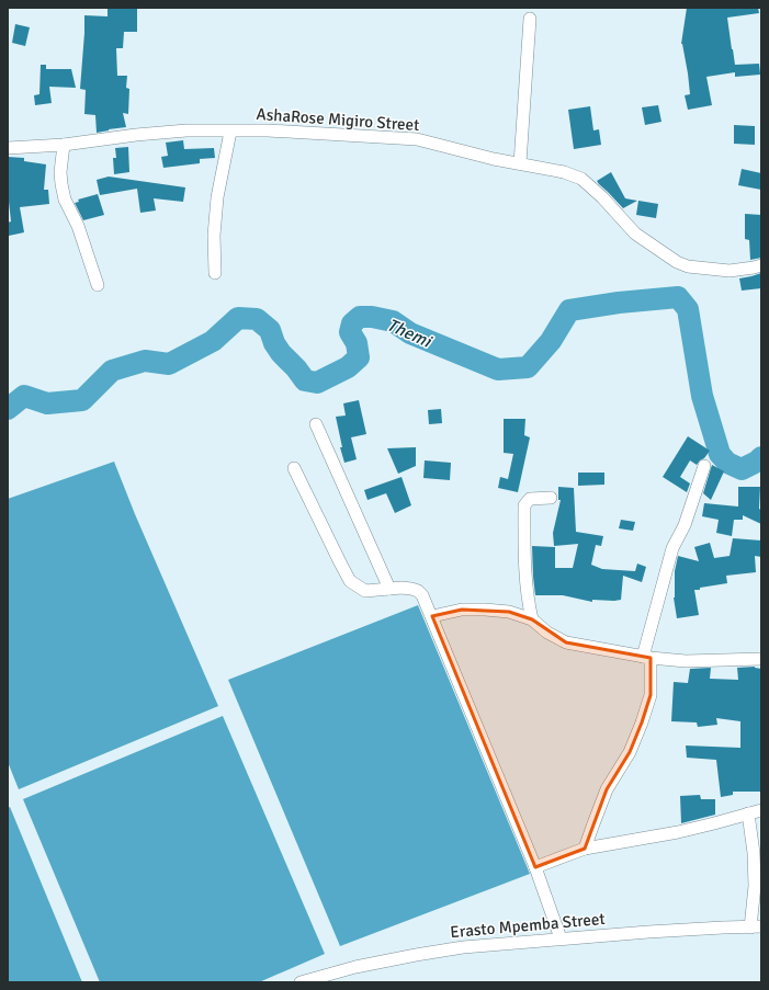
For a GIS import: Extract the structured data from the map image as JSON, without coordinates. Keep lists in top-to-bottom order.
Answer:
{
  "streets": {
    "street": ["AshaRose Migiro Street", "Erasto Mpemba Street"]
  },
  "water": ["Themi"]
}
